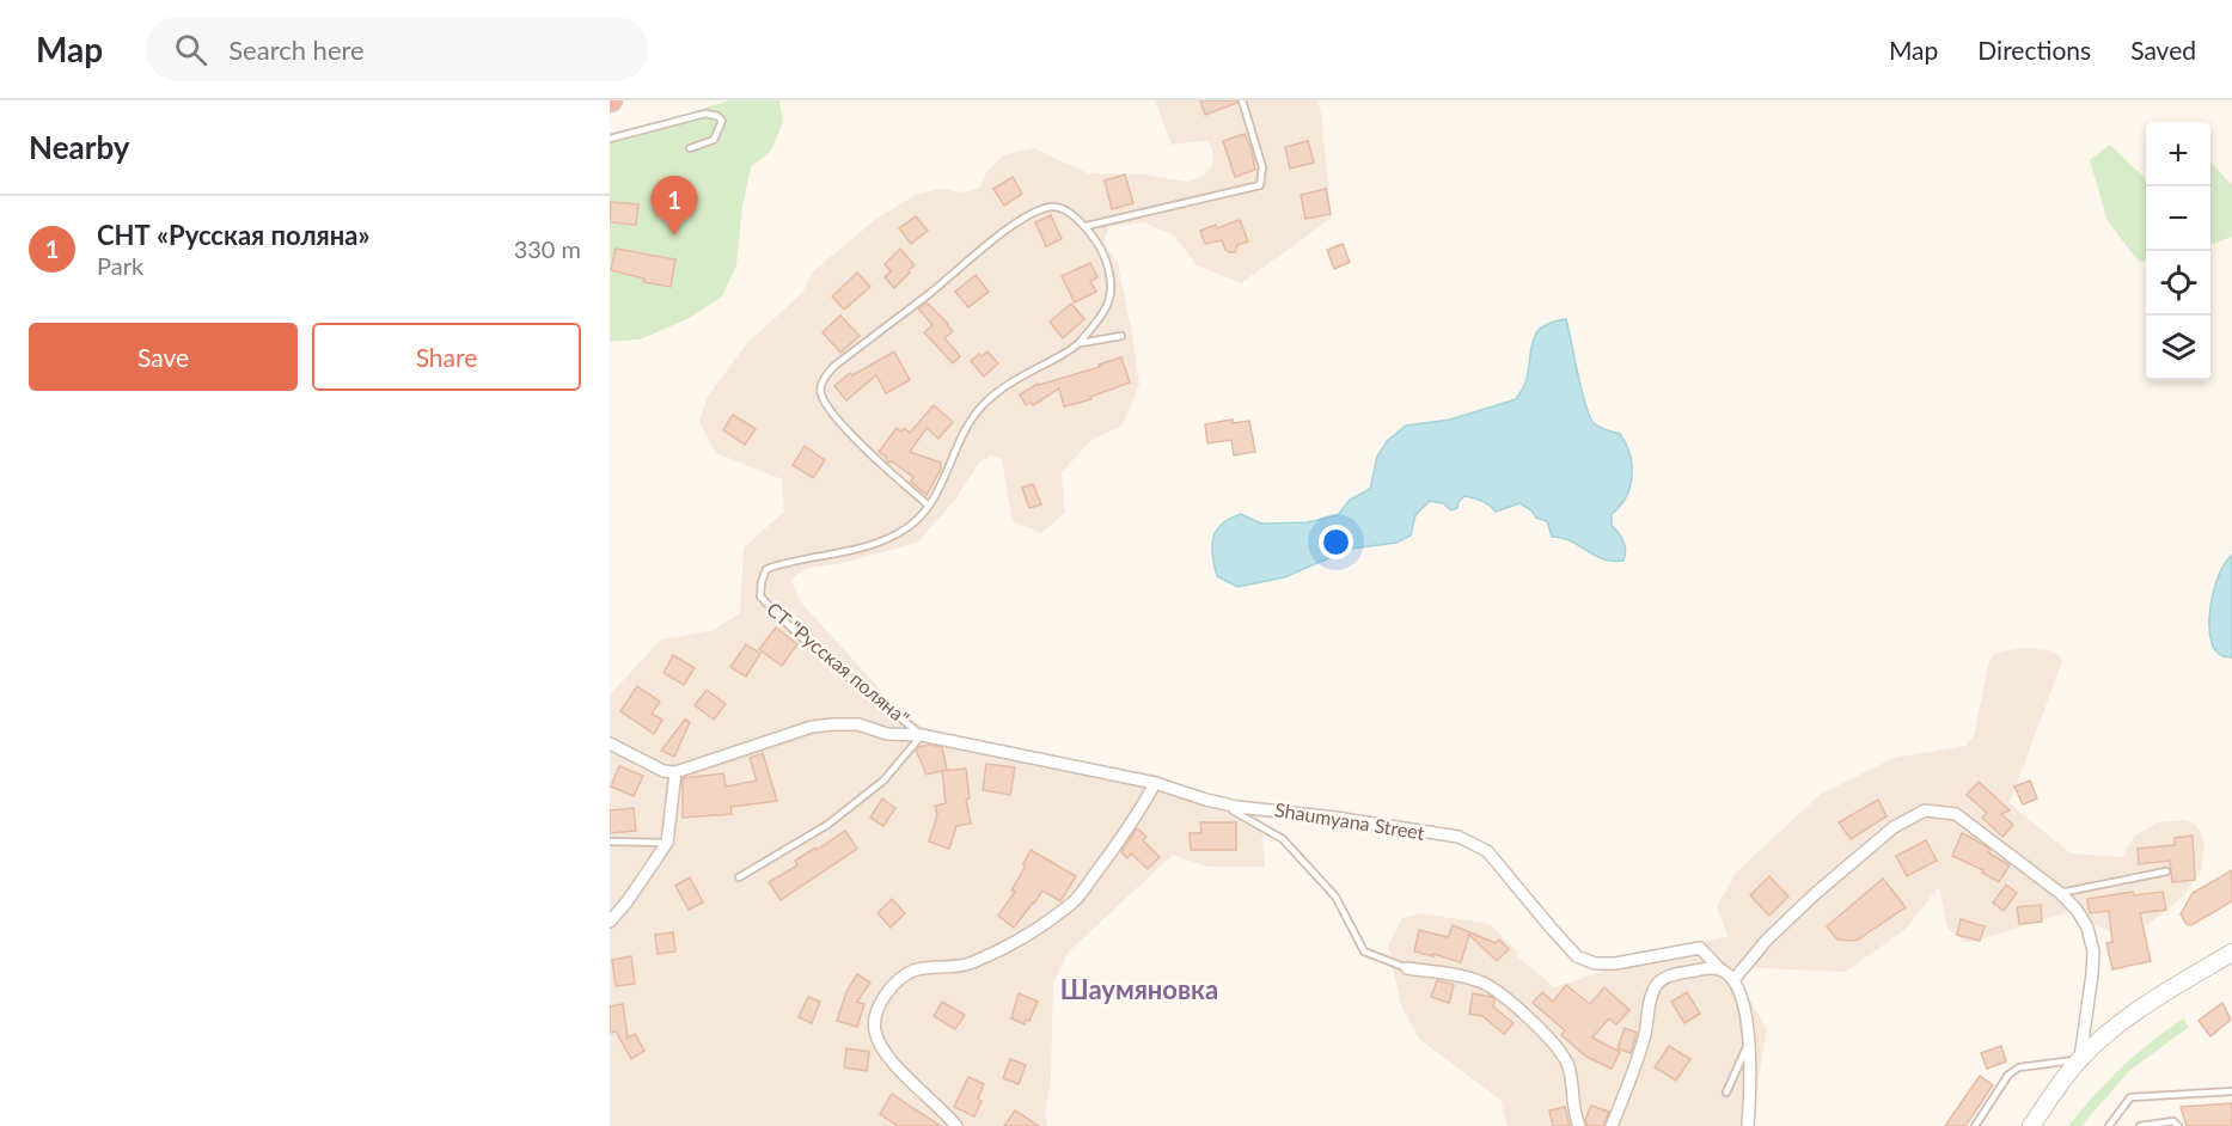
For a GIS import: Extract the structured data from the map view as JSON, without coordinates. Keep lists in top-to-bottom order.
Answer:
{
  "streets": {
    "street": ["Shaumyana Street"],
    "lane": ["СТ \"Русская поляна\""]
  },
  "crossings": [
    ["СТ \"Русская поляна\"", "Shaumyana Street"]
  ],
  "districts": ["Шаумяновка"],
  "page": {
    "header": "Map",
    "search": "Search here",
    "nav": ["Map", "Directions", "Saved"],
    "heading": "Nearby",
    "map_buttons": ["+", "−"],
    "pins": "1",
    "list": [
      {
        "mark": "1",
        "name": "СНТ «Русская поляна»",
        "note": "Park",
        "value": "330 m"
      }
    ],
    "buttons": ["Save", "Share"]
  }
}
